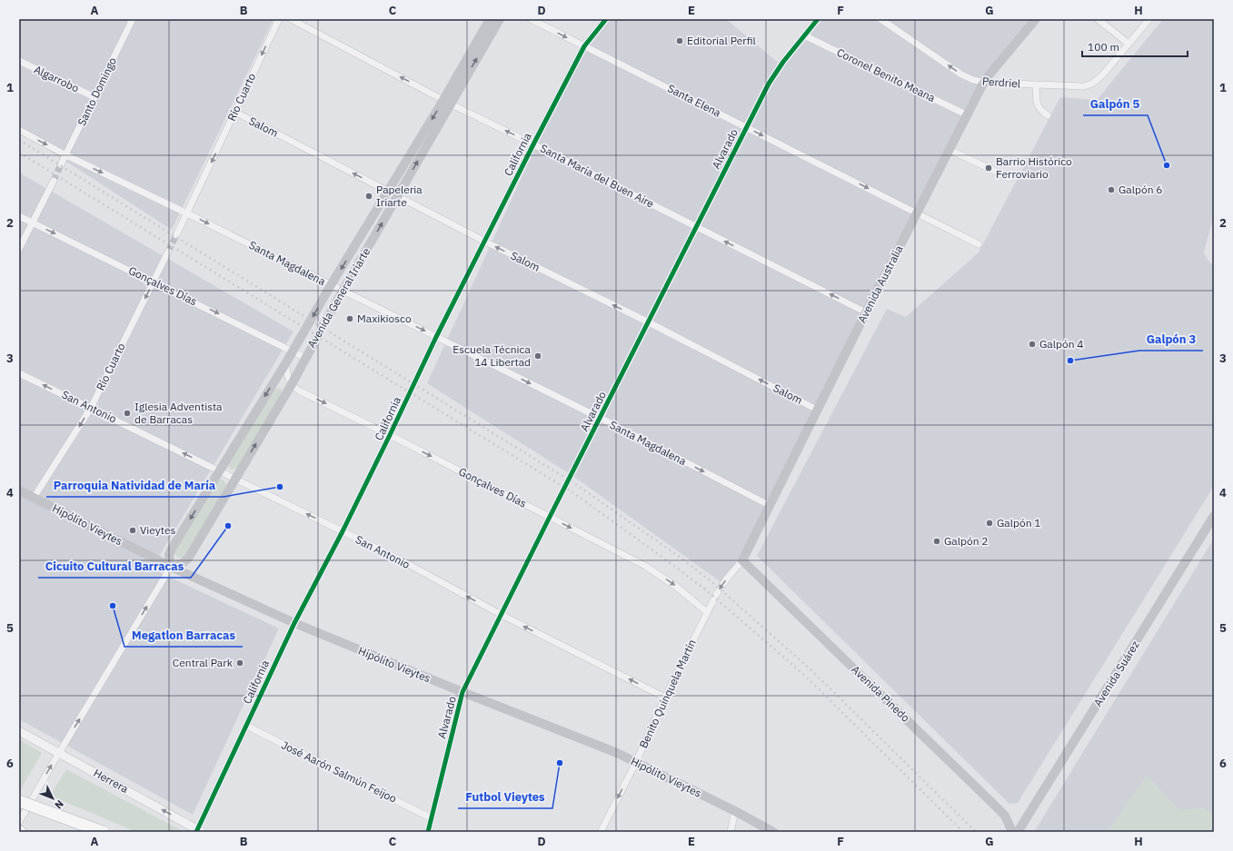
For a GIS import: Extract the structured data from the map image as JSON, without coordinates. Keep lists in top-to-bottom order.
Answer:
{
  "streets": {
    "main road": [
      "Avenida Australia",
      "Avenida General Iriarte",
      "Hipólito Vieytes",
      "Avenida Suárez",
      "Avenida Pinedo"
    ],
    "street": [
      "Coronel Benito Meana",
      "Algarrobo",
      "Perdriel",
      "Santo Domingo",
      "Río Cuarto",
      "Santa Elena",
      "Salom",
      "Alvarado",
      "California",
      "Santa María del Buen Aire",
      "Santa Magdalena",
      "Gonçalves Días",
      "San Antonio",
      "Benito Quinquela Martín",
      "José Aarón Salmún Feijoo",
      "Herrera"
    ]
  },
  "crossings": [
    ["Coronel Benito Meana", "Alvarado"],
    ["Coronel Benito Meana", "Avenida Australia"],
    ["Algarrobo", "Santo Domingo"],
    ["Perdriel", "Avenida Australia"],
    ["Santo Domingo", "Santa Magdalena"],
    ["Río Cuarto", "Salom"],
    ["Río Cuarto", "Santa Magdalena"],
    ["Río Cuarto", "Gonçalves Días"],
    ["Río Cuarto", "San Antonio"],
    ["Río Cuarto", "Hipólito Vieytes"],
    ["Santa Elena", "Alvarado"],
    ["Santa Elena", "California"],
    ["Santa Elena", "Avenida Australia"],
    ["Salom", "Alvarado"],
    ["Salom", "California"],
    ["Salom", "Avenida Australia"],
    ["Salom", "Avenida General Iriarte"],
    ["Alvarado", "Santa María del Buen Aire"],
    ["Alvarado", "Santa Magdalena"],
    ["Alvarado", "Gonçalves Días"],
    ["Alvarado", "San Antonio"],
    ["Alvarado", "Hipólito Vieytes"],
    ["Alvarado", "José Aarón Salmún Feijoo"],
    ["California", "Santa María del Buen Aire"],
    ["California", "Santa Magdalena"],
    ["California", "Gonçalves Días"],
    ["California", "San Antonio"],
    ["California", "Hipólito Vieytes"],
    ["California", "José Aarón Salmún Feijoo"],
    ["California", "Herrera"],
    ["Santa María del Buen Aire", "Avenida Australia"],
    ["Santa María del Buen Aire", "Avenida General Iriarte"],
    ["Santa Magdalena", "Avenida Australia"],
    ["Santa Magdalena", "Avenida General Iriarte"],
    ["Avenida Australia", "Benito Quinquela Martín"],
    ["Avenida Australia", "Avenida Pinedo"],
    ["Gonçalves Días", "Avenida General Iriarte"],
    ["Gonçalves Días", "Benito Quinquela Martín"],
    ["Avenida General Iriarte", "San Antonio"],
    ["Avenida General Iriarte", "Hipólito Vieytes"],
    ["Avenida General Iriarte", "Herrera"],
    ["San Antonio", "Benito Quinquela Martín"],
    ["Hipólito Vieytes", "Benito Quinquela Martín"],
    ["Benito Quinquela Martín", "Avenida Pinedo"]
  ],
  "one_way": [
    "Perdriel",
    "Río Cuarto",
    "Santa Elena",
    "Salom",
    "Santa María del Buen Aire",
    "Santa Magdalena",
    "Gonçalves Días",
    "San Antonio",
    "Benito Quinquela Martín",
    "Herrera"
  ],
  "places": [
    "Editorial Perfil",
    "Galpón 5",
    "Barrio Histórico Ferroviario",
    "Galpón 6",
    "Papeleria Iriarte",
    "Maxikiosco",
    "Galpón 4",
    "Escuela Técnica 14 Libertad",
    "Galpón 3",
    "Iglesia Adventista de Barracas",
    "Parroquia Natividad de María",
    "Galpón 1",
    "Cicuito Cultural Barracas",
    "Vieytes",
    "Galpón 2",
    "Megatlon Barracas",
    "Central Park",
    "Futbol Vieytes"
  ],
  "scale_bar": "100 m",
  "north": "bottom right",
  "grid": {
    "columns": [
      "A",
      "B",
      "C",
      "D",
      "E",
      "F",
      "G",
      "H"
    ],
    "rows": [
      "1",
      "2",
      "3",
      "4",
      "5",
      "6"
    ]
  }
}
